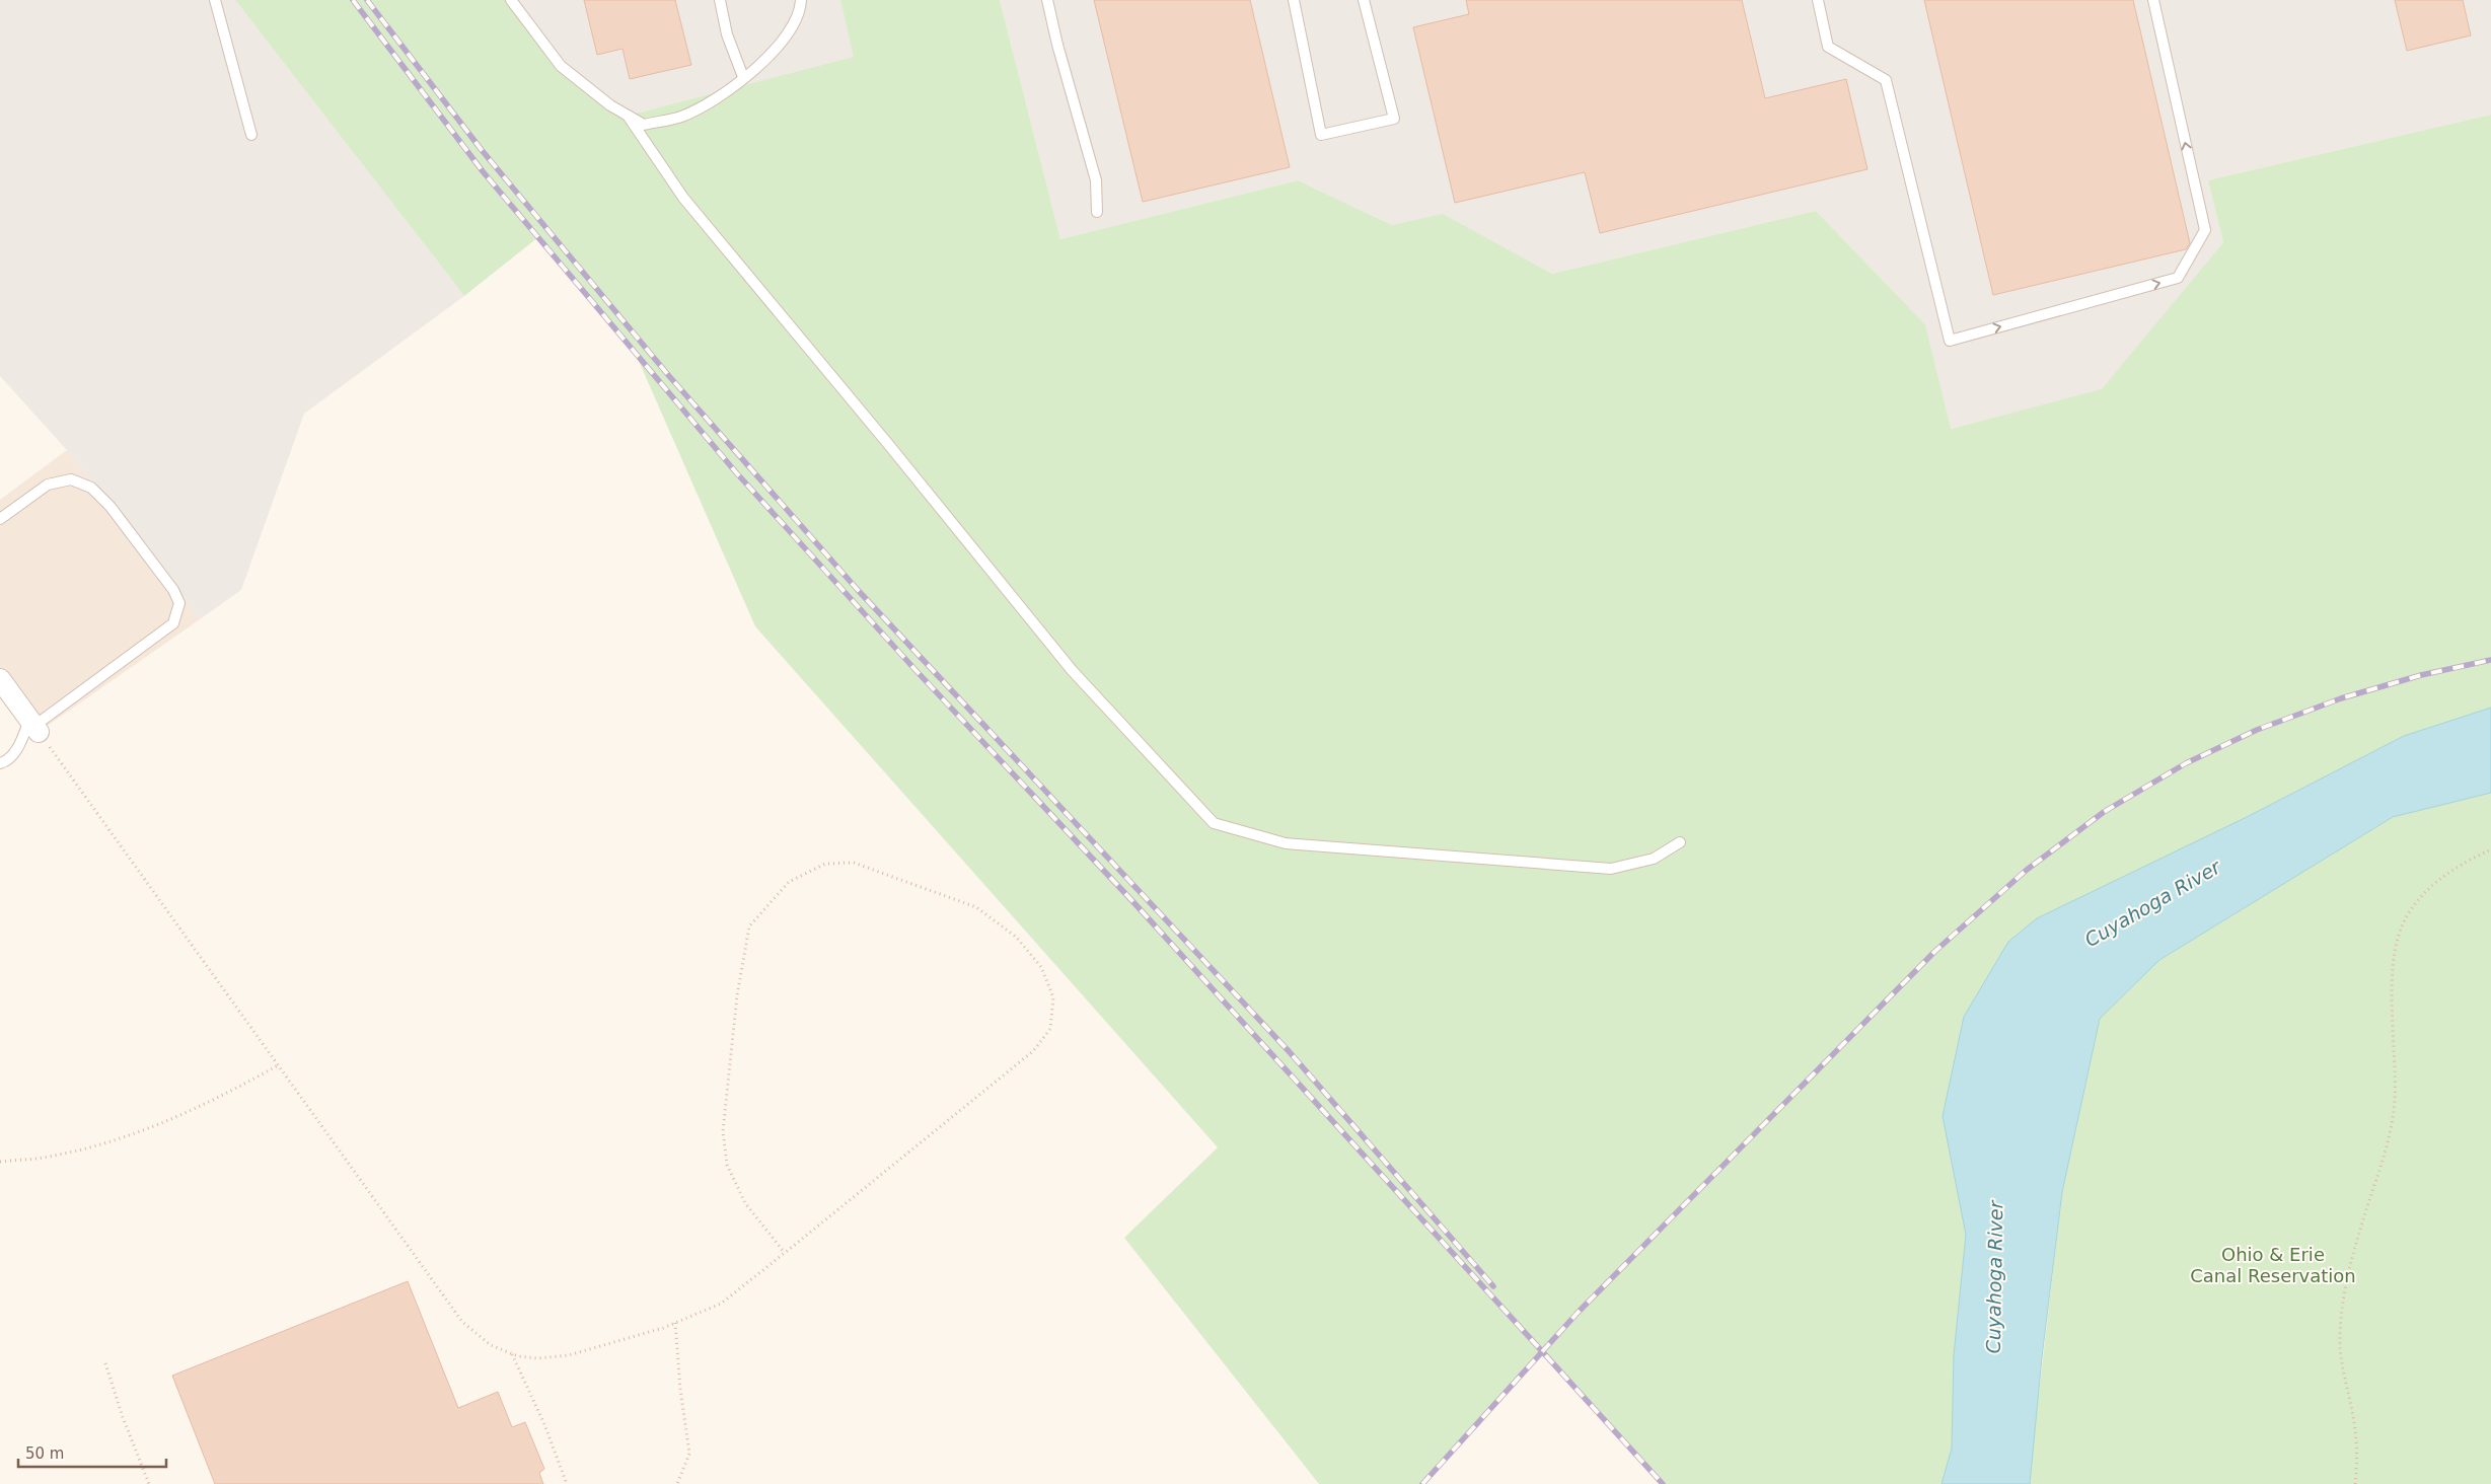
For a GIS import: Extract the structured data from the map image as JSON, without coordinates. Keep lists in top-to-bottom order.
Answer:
{
  "water": ["Cuyahoga River"],
  "parks": ["Ohio & Erie Canal Reservation"],
  "scale_bar": "50 m"
}
